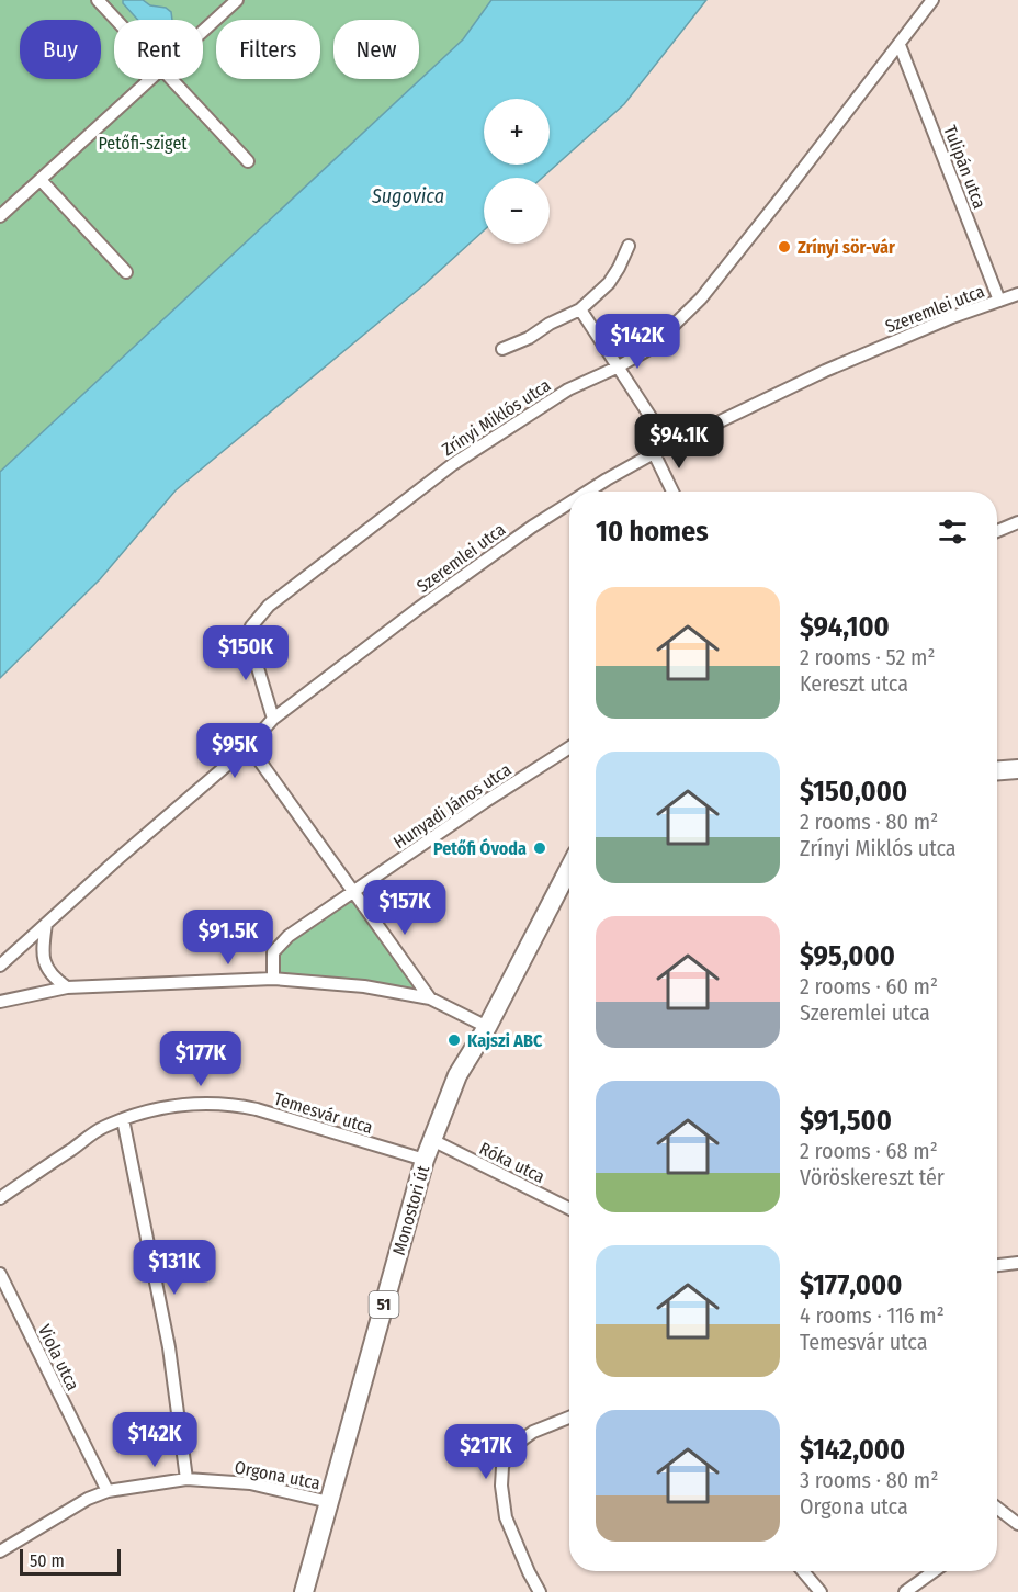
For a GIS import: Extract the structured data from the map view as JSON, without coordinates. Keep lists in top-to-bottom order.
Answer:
{
  "streets": {
    "main road": ["Monostori út", "51"],
    "street": [
      "Tulipán utca",
      "Szeremlei utca",
      "Zrínyi Miklós utca",
      "Hunyadi János utca",
      "Temesvár utca",
      "Róka utca",
      "Viola utca",
      "Orgona utca"
    ]
  },
  "crossings": [
    ["Tulipán utca", "Szeremlei utca"],
    ["Tulipán utca", "Zrínyi Miklós utca"],
    ["Szeremlei utca", "Zrínyi Miklós utca"],
    ["Temesvár utca", "Monostori út"],
    ["Róka utca", "Monostori út"],
    ["Monostori út", "Orgona utca"],
    ["Viola utca", "Orgona utca"]
  ],
  "water": ["Sugovica"],
  "parks": ["Petőfi-sziget"],
  "places": ["Zrínyi sör-vár", "Petőfi Óvoda", "Kajszi ABC"],
  "scale_bar": "50 m",
  "page": {
    "chip": [
      "Buy",
      "Rent",
      "Filters",
      "New"
    ],
    "map_buttons": ["+", "−"],
    "price": [
      "$142K",
      "$94.1K",
      "$150K",
      "$95K",
      "$157K",
      "$91.5K",
      "$177K",
      "$131K",
      "$142K",
      "$217K"
    ],
    "heading": "10 homes",
    "list": [
      {
        "name": "$94,100",
        "note": "2 rooms · 52 m² · Kereszt utca"
      },
      {
        "name": "$150,000",
        "note": "2 rooms · 80 m² · Zrínyi Miklós utca"
      },
      {
        "name": "$95,000",
        "note": "2 rooms · 60 m² · Szeremlei utca"
      },
      {
        "name": "$91,500",
        "note": "2 rooms · 68 m² · Vöröskereszt tér"
      },
      {
        "name": "$177,000",
        "note": "4 rooms · 116 m² · Temesvár utca"
      },
      {
        "name": "$142,000",
        "note": "3 rooms · 80 m² · Orgona utca"
      }
    ],
    "scale": "50 m"
  }
}
